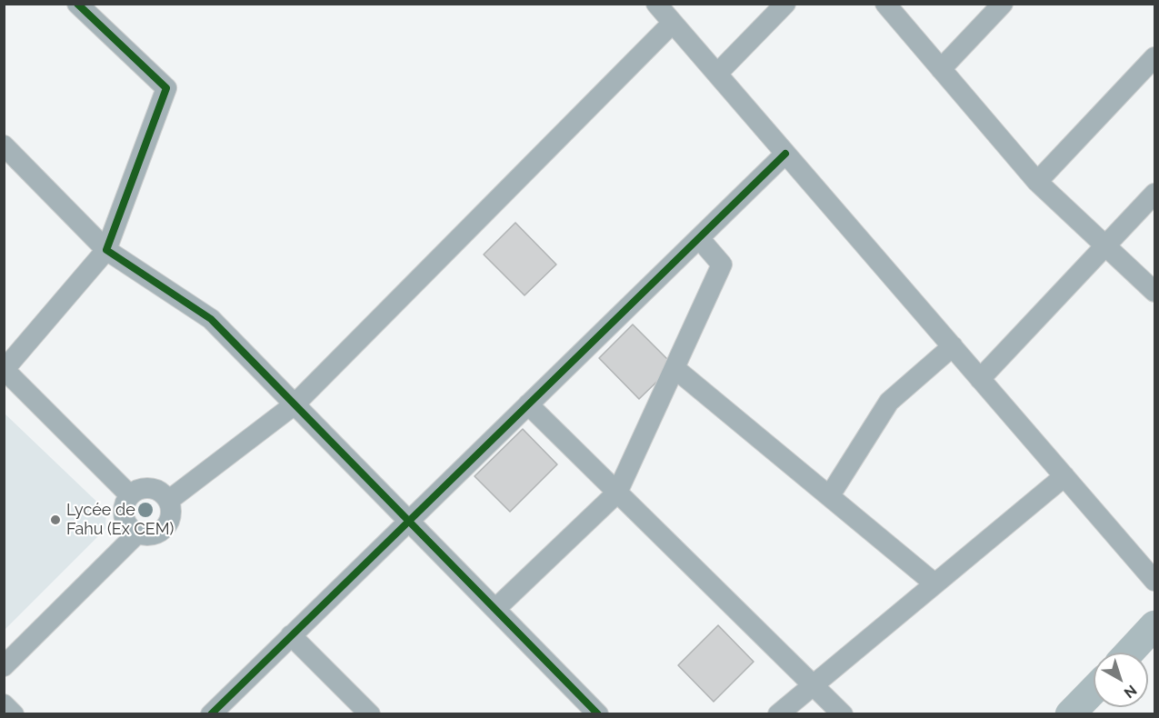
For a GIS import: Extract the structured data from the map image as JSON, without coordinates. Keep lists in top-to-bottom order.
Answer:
{
  "places": ["Lycée de Fahu (Ex CEM)"],
  "north": "bottom right"
}
